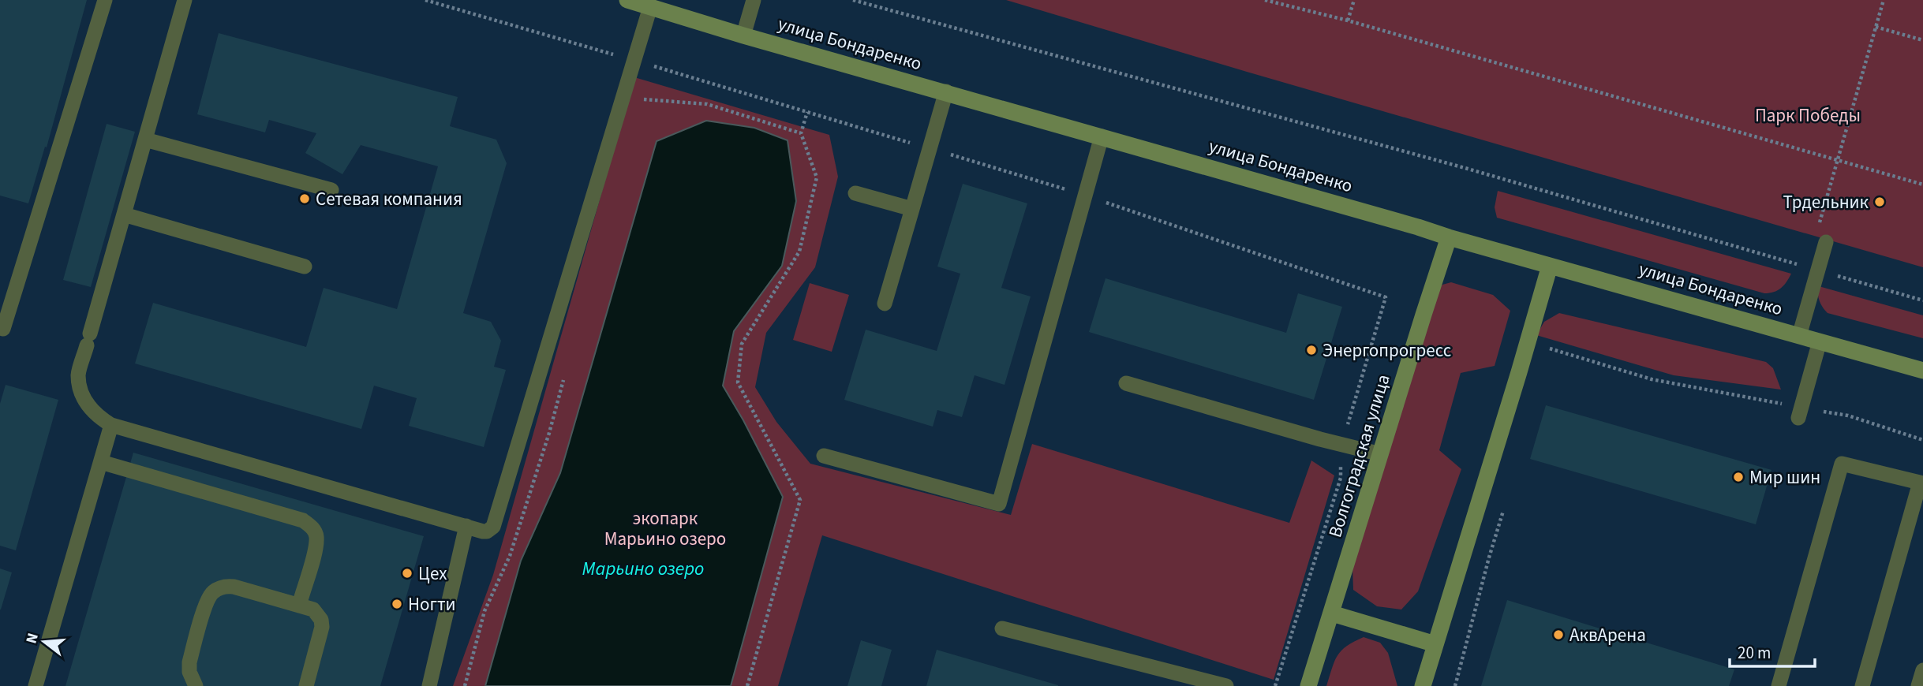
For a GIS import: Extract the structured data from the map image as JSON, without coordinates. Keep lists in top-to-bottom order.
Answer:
{
  "streets": {
    "street": ["улица Бондаренко", "Волгоградская улица"]
  },
  "crossings": [
    ["улица Бондаренко", "Волгоградская улица"]
  ],
  "water": ["Марьино озеро"],
  "parks": ["Парк Победы", "экопарк Марьино озеро"],
  "places": [
    "Сетевая компания",
    "Трдельник",
    "Энергопрогресс",
    "Мир шин",
    "Цех",
    "Ногти",
    "АквАрена"
  ],
  "scale_bar": "20 m",
  "north": "left"
}
